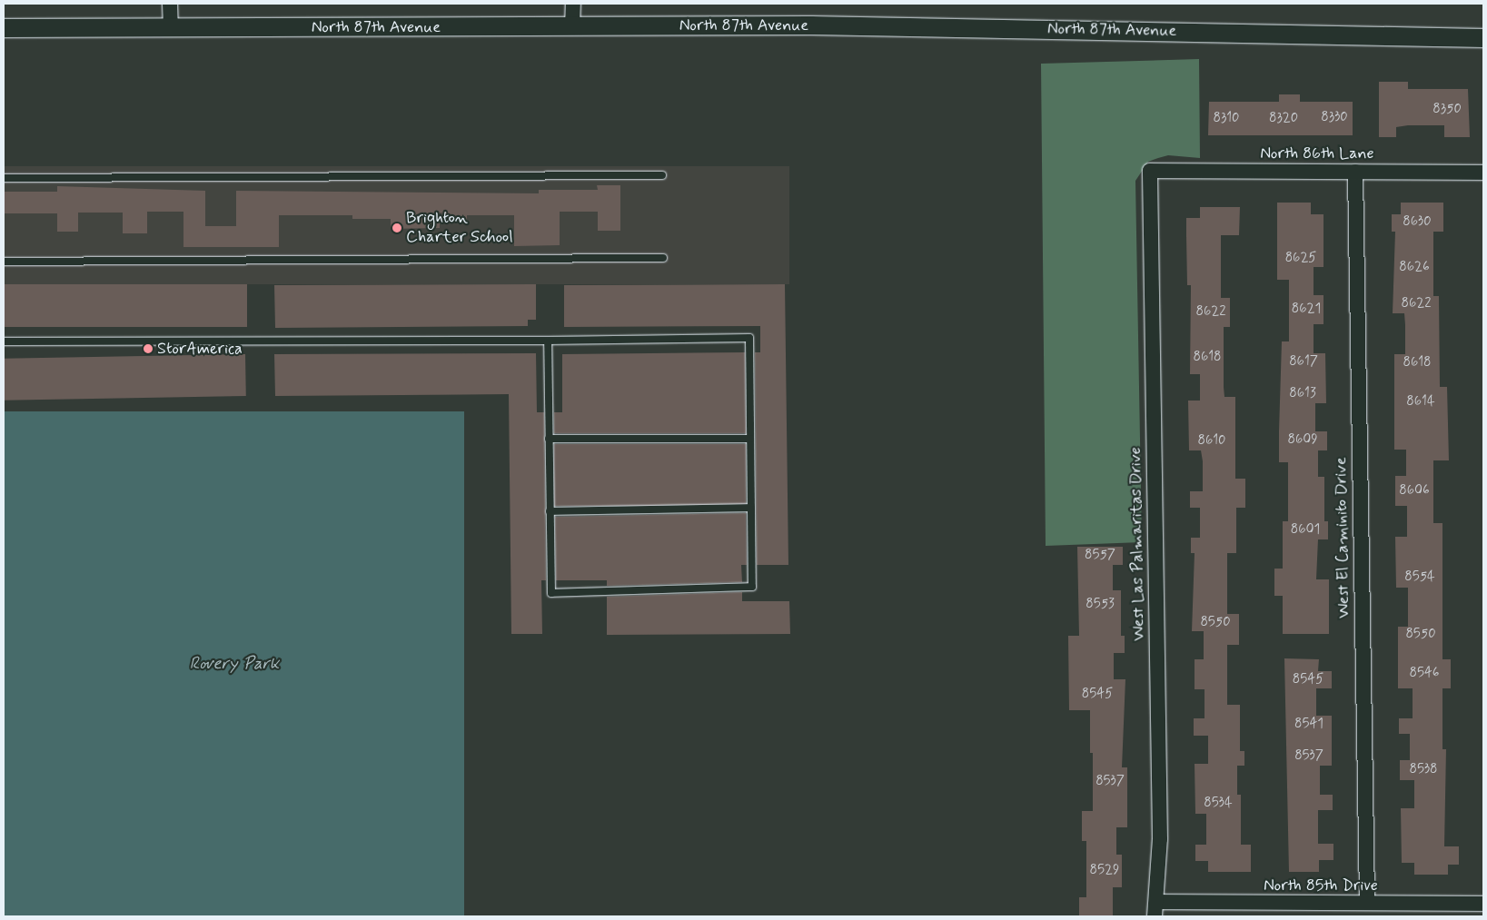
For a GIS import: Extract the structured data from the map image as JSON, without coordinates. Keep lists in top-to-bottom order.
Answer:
{
  "streets": {
    "street": [
      "North 87th Avenue",
      "North 86th Lane",
      "West El Caminito Drive",
      "West Las Palmaritas Drive",
      "North 85th Drive"
    ]
  },
  "crossings": [
    ["North 86th Lane", "West El Caminito Drive"],
    ["North 86th Lane", "West Las Palmaritas Drive"],
    ["West El Caminito Drive", "North 85th Drive"],
    ["West Las Palmaritas Drive", "North 85th Drive"]
  ],
  "water": ["Rovery Park"],
  "places": ["Brighton Charter School", "StorAmerica"],
  "house_numbers": [
    "8350",
    "8330",
    "8310",
    "8320",
    "8630",
    "8625",
    "8626",
    "8622",
    "8621",
    "8622",
    "8618",
    "8617",
    "8618",
    "8613",
    "8614",
    "8609",
    "8610",
    "8606",
    "8601",
    "8557",
    "8554",
    "8553",
    "8550",
    "8550",
    "8546",
    "8545",
    "8545",
    "8541",
    "8537",
    "8538",
    "8537",
    "8534",
    "8529"
  ]
}
